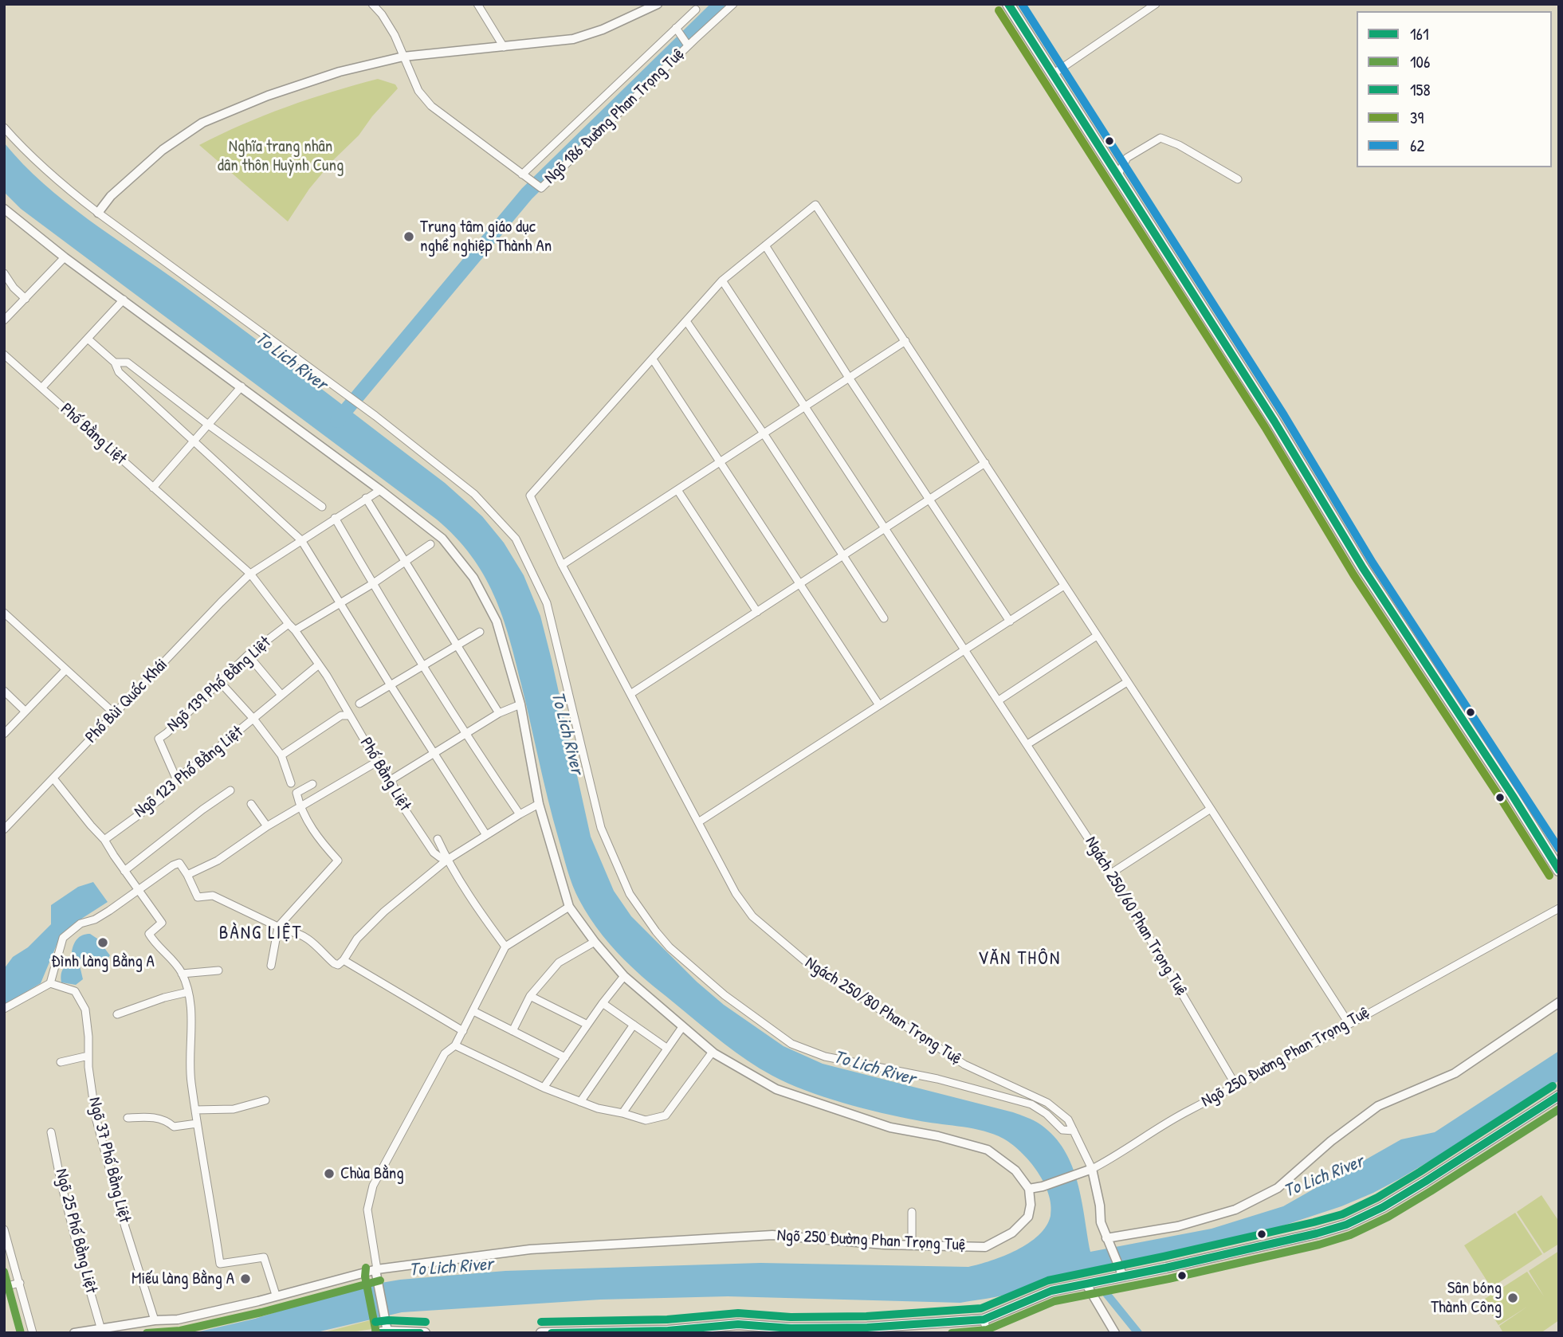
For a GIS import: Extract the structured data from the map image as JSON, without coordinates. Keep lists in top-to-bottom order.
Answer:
{
  "streets": {
    "street": [
      "Ngõ 186 Đường Phan Trọng Tuệ",
      "Phố Bằng Liệt",
      "Ngõ 139 Phố Bằng Liệt",
      "Phố Bùi Quốc Khái",
      "Ngõ 123 Phố Bằng Liệt",
      "Ngách 250/60 Phan Trọng Tuệ",
      "Ngách 250/80 Phan Trọng Tuệ",
      "Ngõ 250 Đường Phan Trọng Tuệ",
      "Ngõ 37 Phố Bằng Liệt",
      "Ngõ 25 Phố Bằng Liệt"
    ]
  },
  "crossings": [
    ["Phố Bằng Liệt", "Ngõ 139 Phố Bằng Liệt"],
    ["Phố Bằng Liệt", "Phố Bùi Quốc Khái"],
    ["Phố Bằng Liệt", "Ngõ 123 Phố Bằng Liệt"],
    ["Ngõ 139 Phố Bằng Liệt", "Ngõ 123 Phố Bằng Liệt"],
    ["Ngách 250/60 Phan Trọng Tuệ", "Ngõ 250 Đường Phan Trọng Tuệ"],
    ["Ngách 250/80 Phan Trọng Tuệ", "Ngõ 250 Đường Phan Trọng Tuệ"],
    ["Ngõ 250 Đường Phan Trọng Tuệ", "Ngõ 37 Phố Bằng Liệt"],
    ["Ngõ 250 Đường Phan Trọng Tuệ", "Ngõ 25 Phố Bằng Liệt"]
  ],
  "districts": ["BÀNG LIỆT", "VĂN THÔN"],
  "water": ["To Lich River"],
  "parks": ["Nghĩa trang nhân dân thôn Huỳnh Cung"],
  "places": [
    "Trung tâm giáo dục nghề nghiệp Thành An",
    "Đình làng Bằng A",
    "Chùa Bằng",
    "Miếu làng Bằng A",
    "Sân bóng Thành Công"
  ],
  "lines": [
    "transit line 161",
    "transit line 62",
    "transit line 39",
    "transit line 158",
    "transit line 106"
  ],
  "legend": [
    "161",
    "106",
    "158",
    "39",
    "62"
  ]
}
